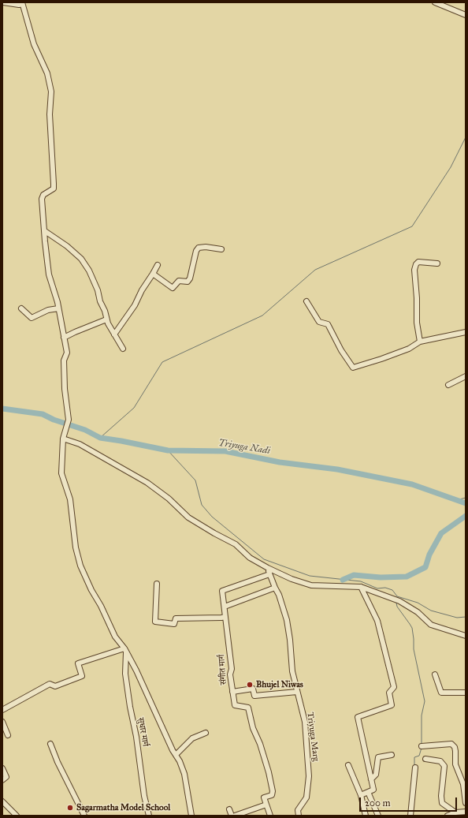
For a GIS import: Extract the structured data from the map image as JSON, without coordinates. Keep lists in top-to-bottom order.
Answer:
{
  "streets": {
    "street": ["संगीत मार्ग", "सुधार मार्ग", "Triyuga Marg"]
  },
  "crossings": [
    ["संगीत मार्ग", "Triyuga Marg"]
  ],
  "water": ["Triyuga Nadi"],
  "places": ["Bhujel Niwas", "Sagarmatha Model School"],
  "scale_bar": "200 m"
}
